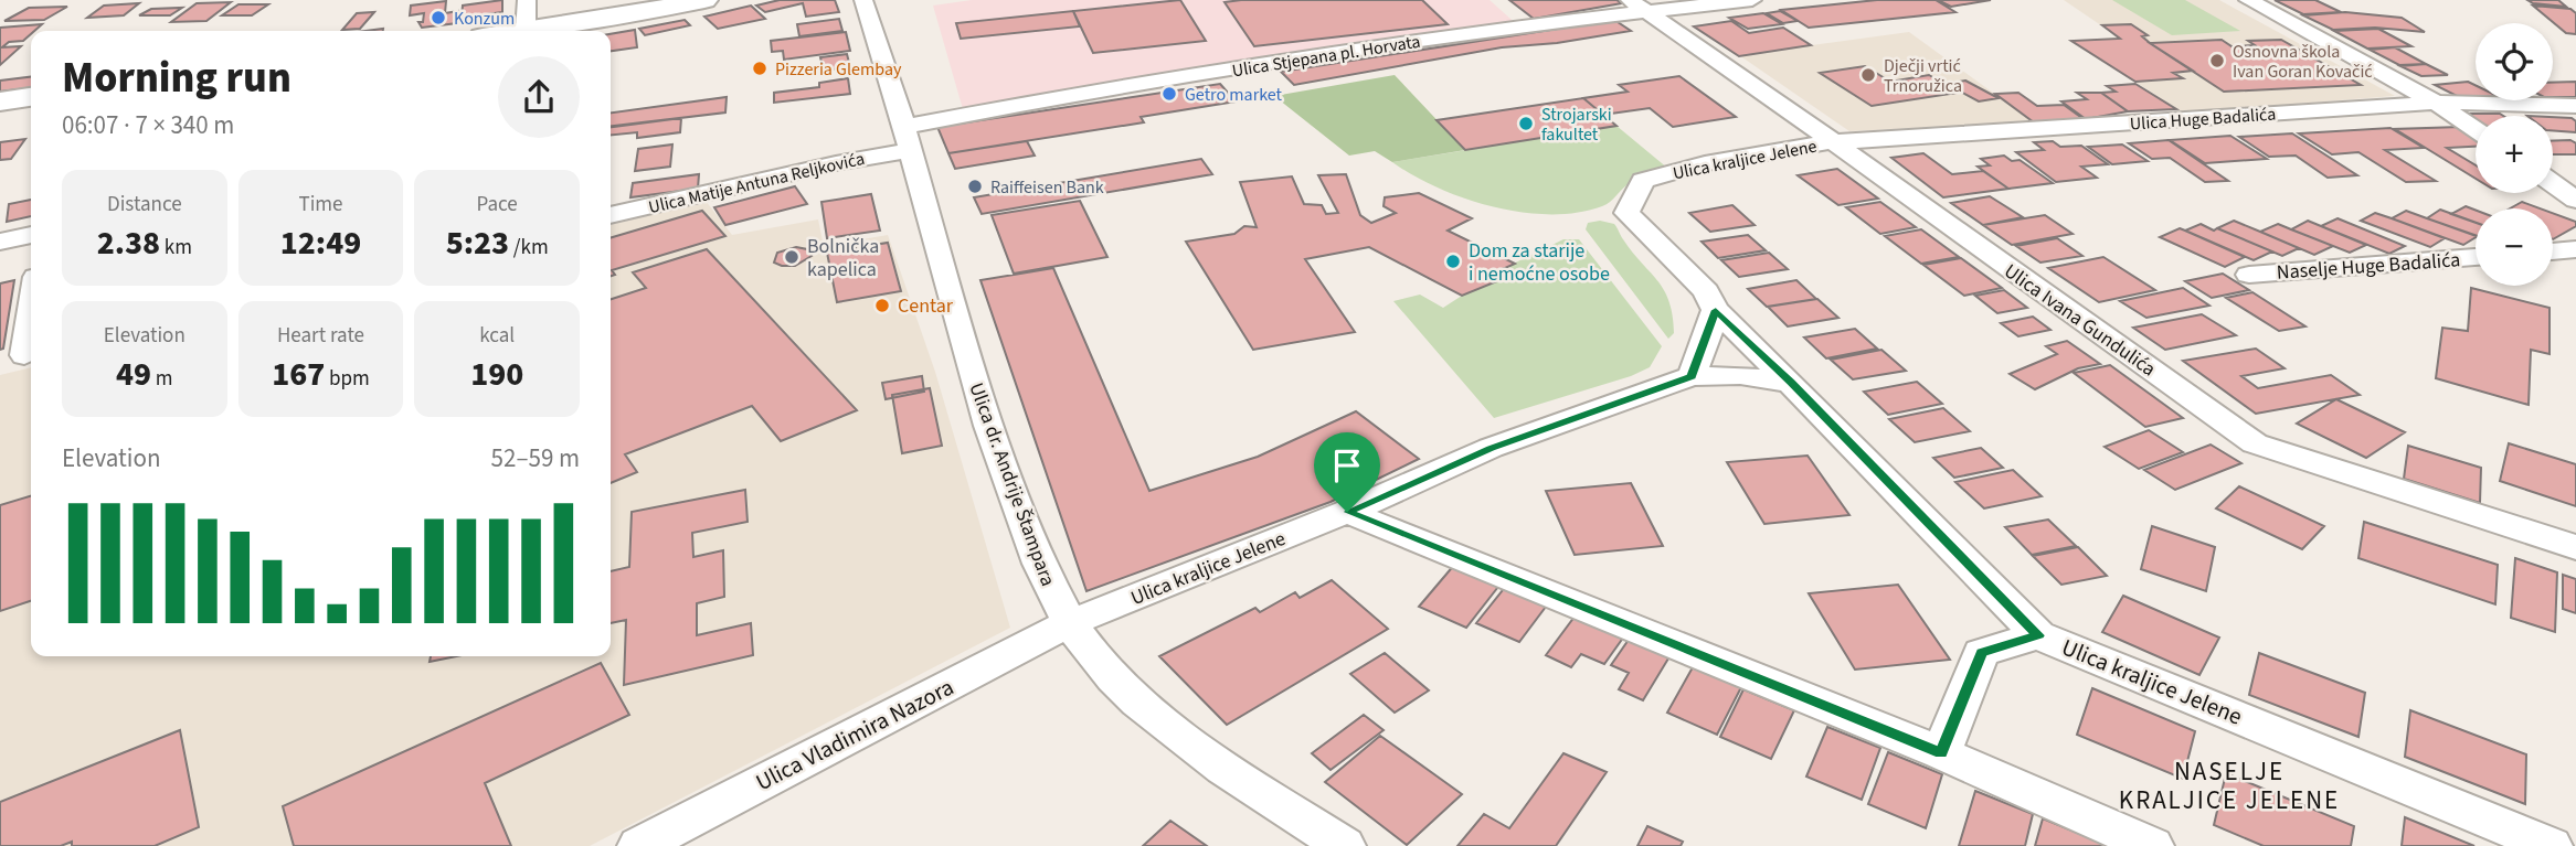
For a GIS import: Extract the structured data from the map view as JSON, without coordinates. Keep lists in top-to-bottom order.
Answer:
{
  "streets": {
    "street": [
      "Ulica Stjepana pl. Horvata",
      "Ulica Huge Badalića",
      "Ulica kraljice Jelene",
      "Ulica Matije Antuna Reljkovića",
      "Naselje Huge Badalića",
      "Ulica Ivana Gundulića",
      "Ulica dr. Andrije Štampara",
      "Ulica Vladimira Nazora"
    ]
  },
  "crossings": [
    ["Ulica Stjepana pl. Horvata", "Ulica Matije Antuna Reljkovića"],
    ["Ulica Stjepana pl. Horvata", "Ulica Ivana Gundulića"],
    ["Ulica Stjepana pl. Horvata", "Ulica dr. Andrije Štampara"],
    ["Ulica Huge Badalića", "Ulica kraljice Jelene"],
    ["Ulica Huge Badalića", "Ulica Ivana Gundulića"],
    ["Ulica kraljice Jelene", "Ulica Ivana Gundulića"],
    ["Ulica kraljice Jelene", "Ulica dr. Andrije Štampara"],
    ["Ulica kraljice Jelene", "Ulica Vladimira Nazora"],
    ["Ulica Matije Antuna Reljkovića", "Ulica dr. Andrije Štampara"],
    ["Ulica dr. Andrije Štampara", "Ulica Vladimira Nazora"]
  ],
  "districts": ["NASELJE KRALJICE JELENE"],
  "places": [
    "Konzum",
    "Osnovna škola Ivan Goran Kovačić",
    "Pizzeria Glembay",
    "Dječji vrtić Trnoružica",
    "Getro market",
    "Strojarski fakultet",
    "Raiffeisen Bank",
    "Bolnička kapelica",
    "Dom za starije i nemoćne osobe",
    "Centar"
  ],
  "page": {
    "map_buttons": ["+", "−"],
    "heading": ["Morning run", "06:07 · 7 × 340 m"],
    "stats": [
      ["Distance", "2.38 km"],
      ["Time", "12:49"],
      ["Pace", "5:23 /km"],
      ["Elevation", "49 m"],
      ["Heart rate", "167 bpm"],
      ["kcal", "190"]
    ],
    "chart": ["Elevation", "52–59 m"]
  }
}
